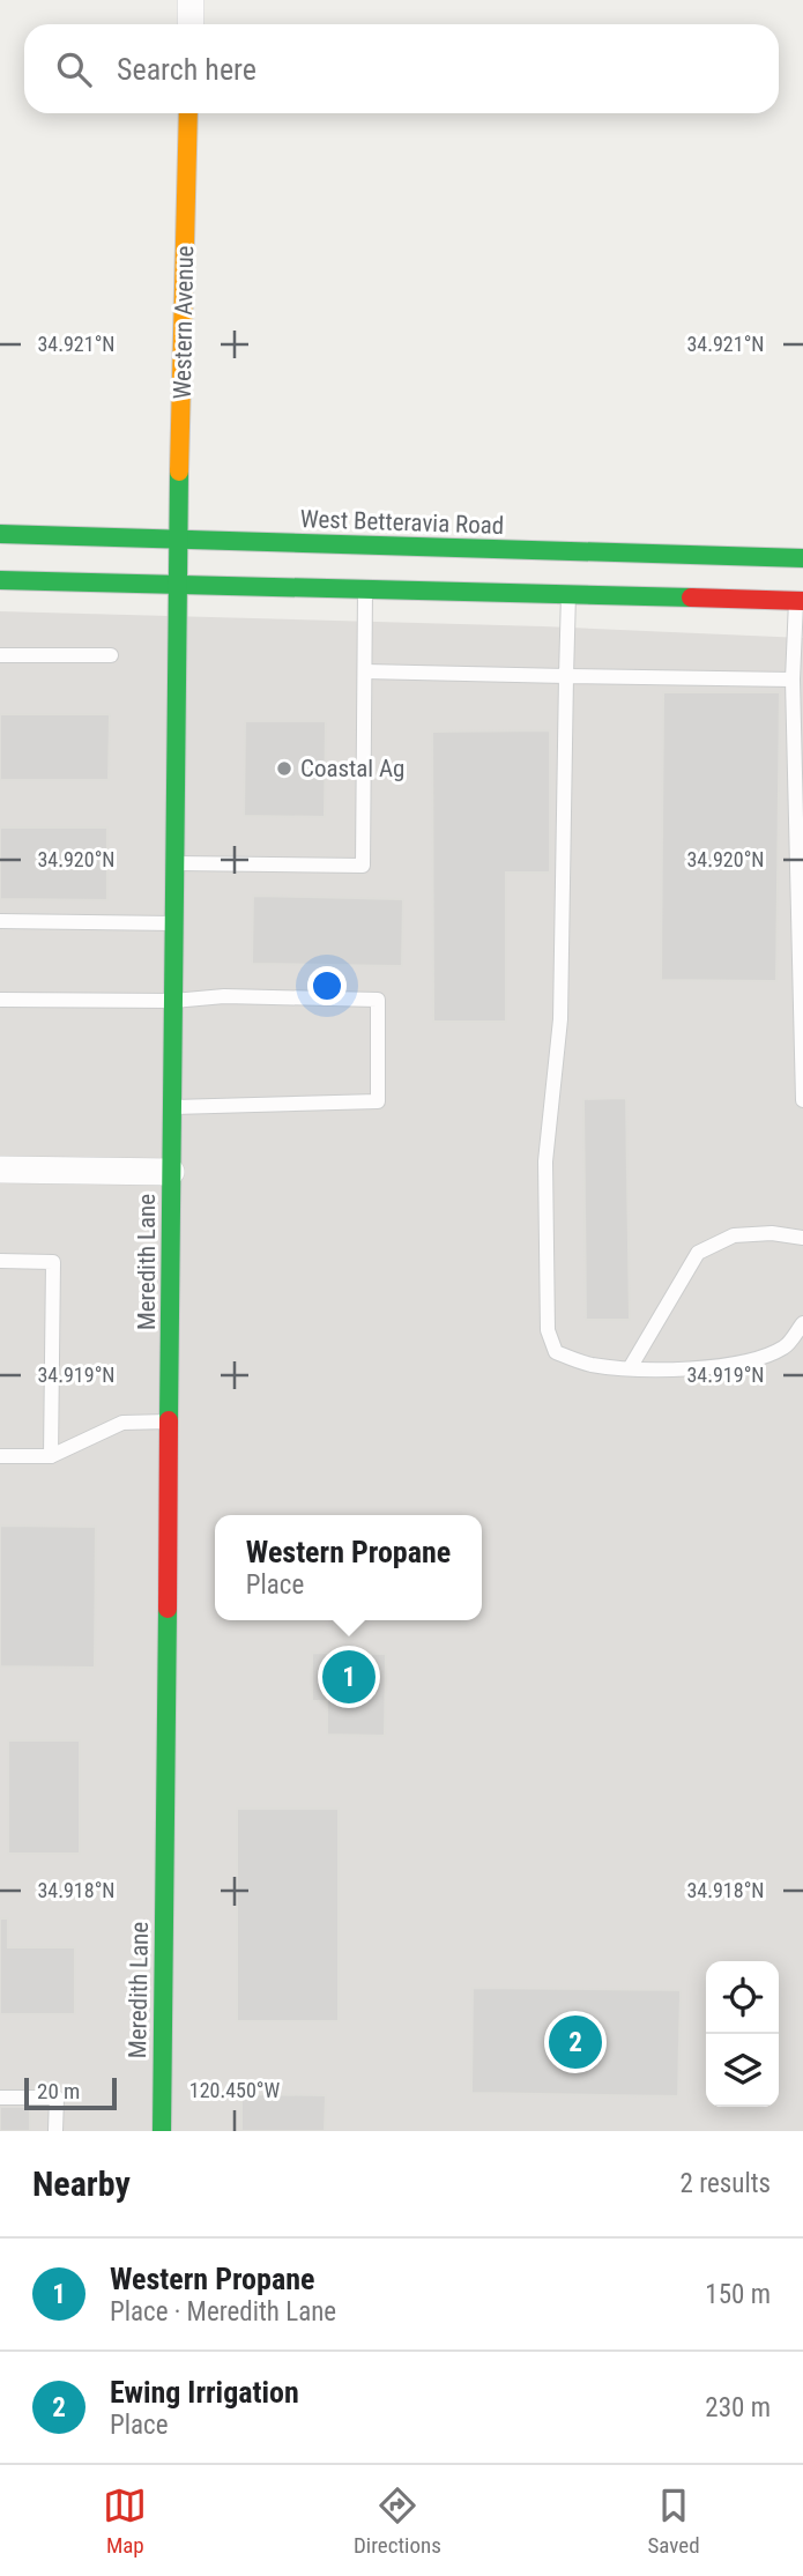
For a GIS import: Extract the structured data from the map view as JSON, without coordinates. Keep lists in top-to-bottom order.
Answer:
{
  "streets": {
    "street": ["Western Avenue", "West Betteravia Road", "Meredith Lane"]
  },
  "crossings": [
    ["Western Avenue", "West Betteravia Road"],
    ["Western Avenue", "Meredith Lane"],
    ["West Betteravia Road", "Meredith Lane"]
  ],
  "places": ["Coastal Ag"],
  "scale_bar": "20 m",
  "page": {
    "search": "Search here",
    "popup": ["Western Propane", "Place"],
    "pins": ["1", "2"],
    "scale": "20 m",
    "heading": ["Nearby", "2 results"],
    "list": [
      {
        "mark": "1",
        "name": "Western Propane",
        "note": "Place · Meredith Lane",
        "value": "150 m"
      },
      {
        "mark": "2",
        "name": "Ewing Irrigation",
        "note": "Place",
        "value": "230 m"
      }
    ],
    "nav": ["Map", "Directions", "Saved"]
  },
  "coordinates": [
    "34.921°N",
    "34.920°N",
    "34.919°N",
    "34.918°N",
    "120.450°W"
  ]
}
